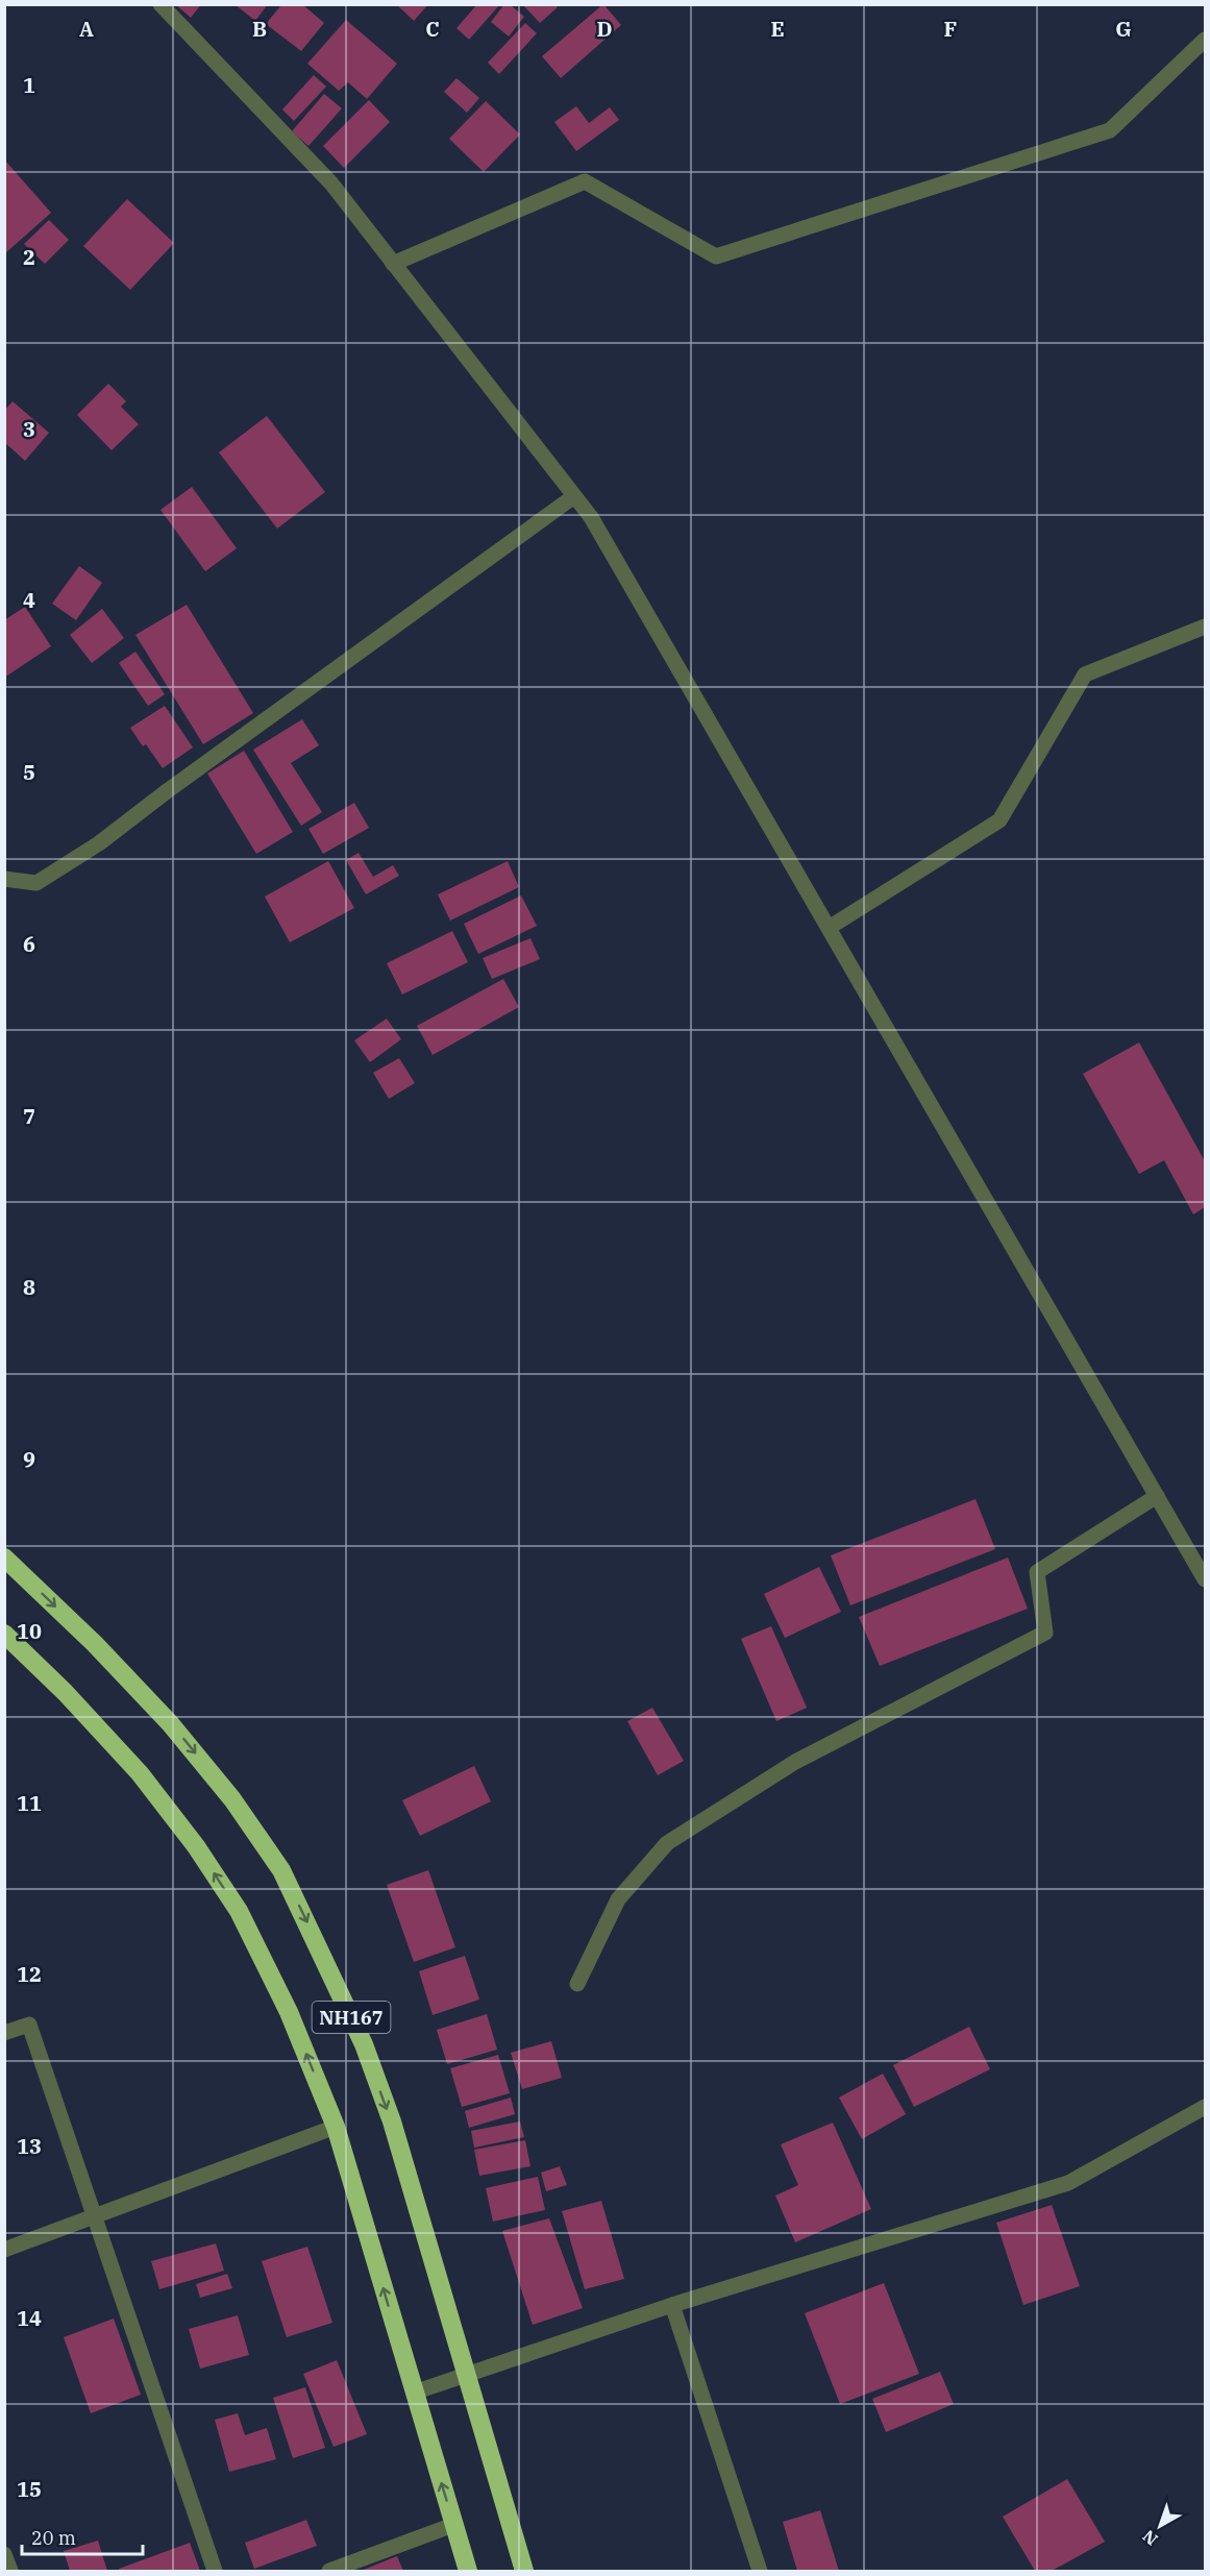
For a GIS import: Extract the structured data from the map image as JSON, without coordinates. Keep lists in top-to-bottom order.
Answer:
{
  "streets": {
    "highway": ["NH167"]
  },
  "scale_bar": "20 m",
  "north": "bottom left",
  "grid": {
    "columns": [
      "A",
      "B",
      "C",
      "D",
      "E",
      "F",
      "G"
    ],
    "rows": [
      "1",
      "2",
      "3",
      "4",
      "5",
      "6",
      "7",
      "8",
      "9",
      "10",
      "11",
      "12",
      "13",
      "14",
      "15"
    ]
  }
}
